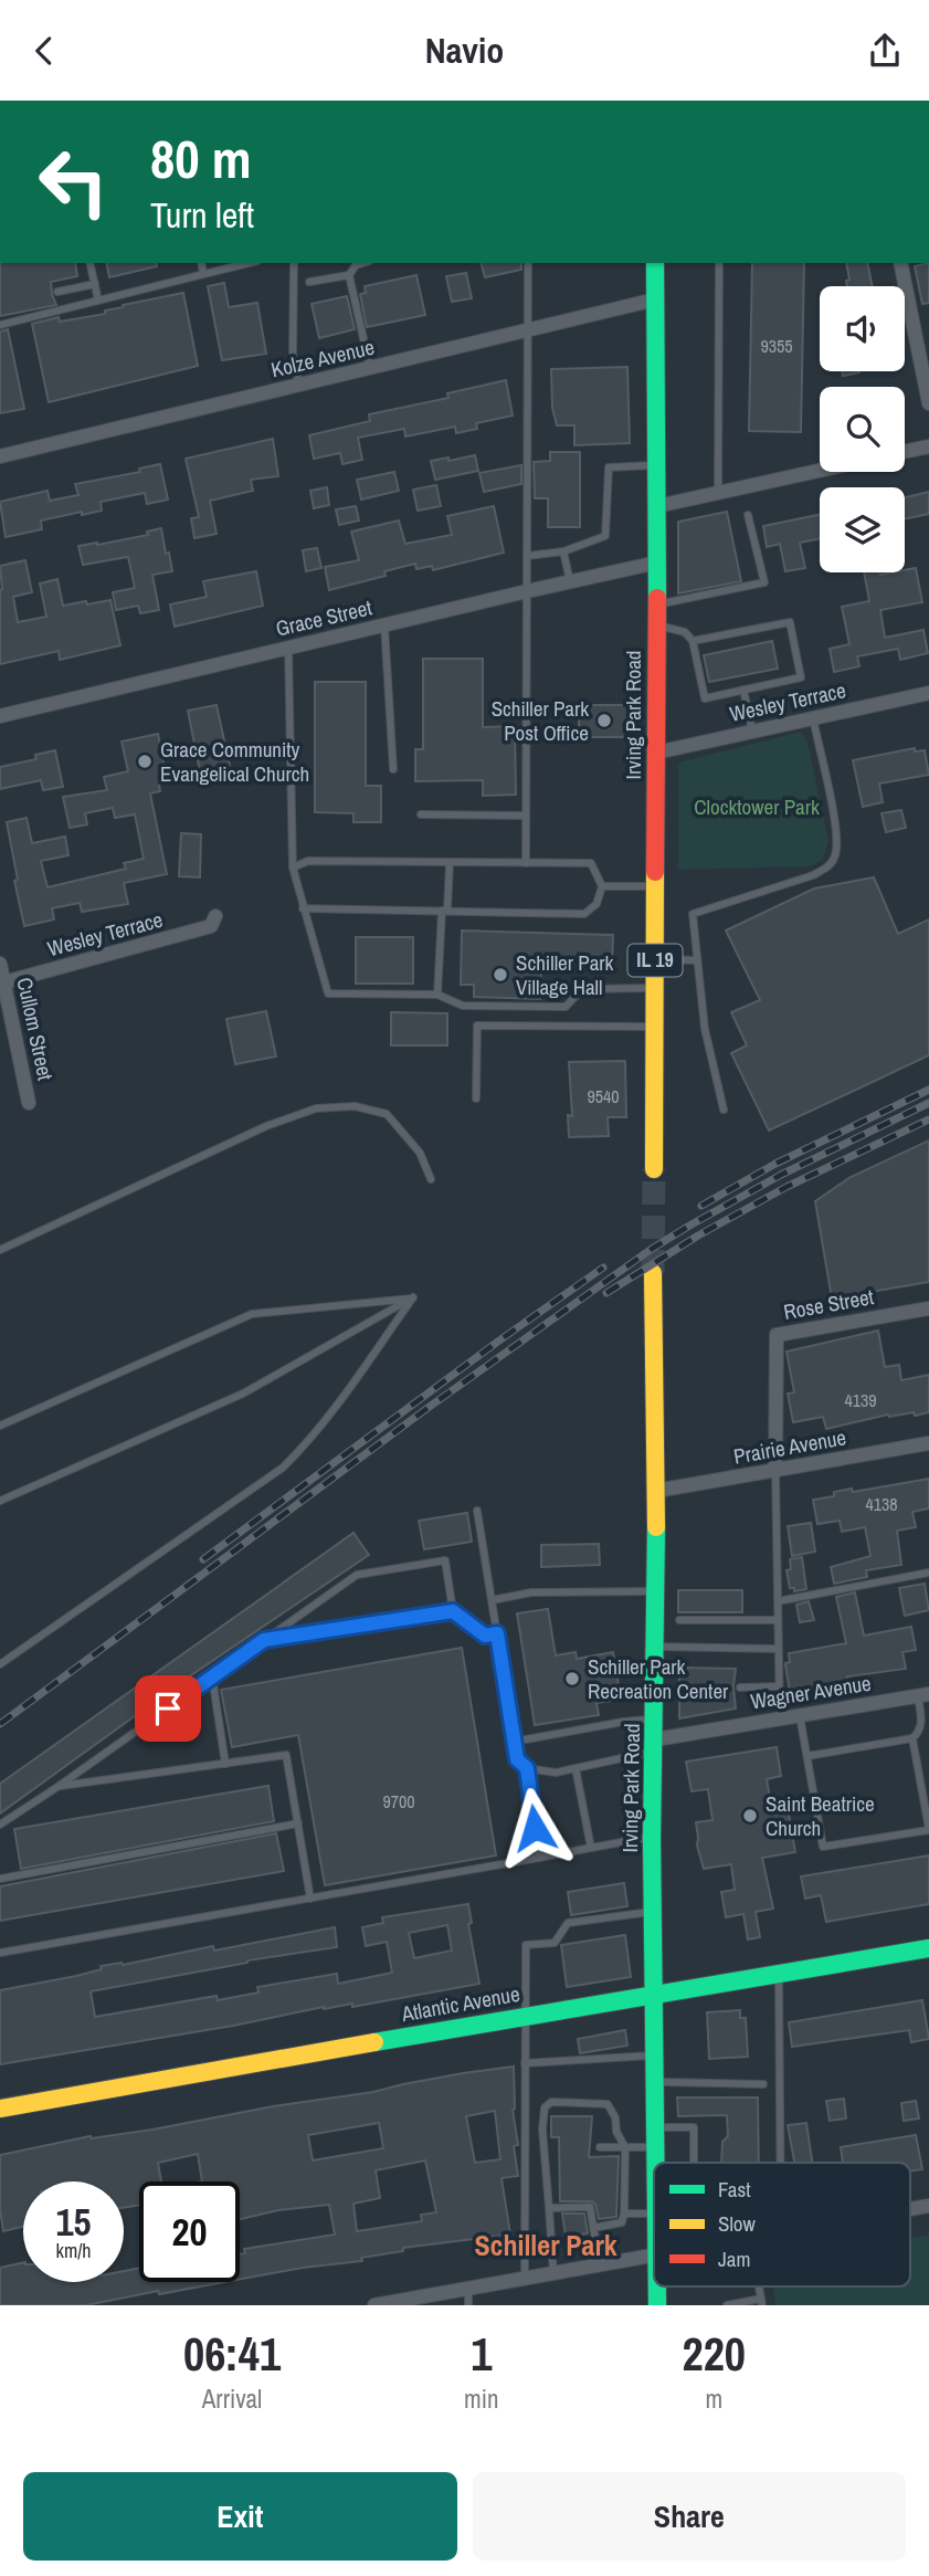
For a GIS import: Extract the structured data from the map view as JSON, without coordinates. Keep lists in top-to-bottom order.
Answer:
{
  "streets": {
    "main road": ["Irving Park Road", "IL 19", "Atlantic Avenue"],
    "street": [
      "Kolze Avenue",
      "Grace Street",
      "Wesley Terrace",
      "Cullom Street",
      "Rose Street",
      "Prairie Avenue",
      "Wagner Avenue"
    ]
  },
  "crossings": [
    ["Kolze Avenue", "Irving Park Road"],
    ["Grace Street", "Irving Park Road"],
    ["Wesley Terrace", "Irving Park Road"],
    ["Wesley Terrace", "Cullom Street"],
    ["Irving Park Road", "Prairie Avenue"],
    ["Irving Park Road", "Wagner Avenue"],
    ["Irving Park Road", "Atlantic Avenue"],
    ["Rose Street", "Prairie Avenue"]
  ],
  "districts": ["Schiller Park"],
  "parks": ["Clocktower Park"],
  "places": [
    "Schiller Park Post Office",
    "Grace Community Evangelical Church",
    "Schiller Park Village Hall",
    "Schiller Park Recreation Center",
    "Saint Beatrice Church"
  ],
  "house_numbers": [
    "9355",
    "9540",
    "4139",
    "4138",
    "9700"
  ],
  "legend": ["Fast", "Slow", "Jam"],
  "page": {
    "header": "Navio",
    "turn": ["80 m", "Turn left"],
    "speed": "15 km/h",
    "limit": "20",
    "eta": [
      "06:41",
      "Arrival",
      "1",
      "min",
      "220",
      "m"
    ],
    "buttons": ["Exit", "Share"]
  }
}
